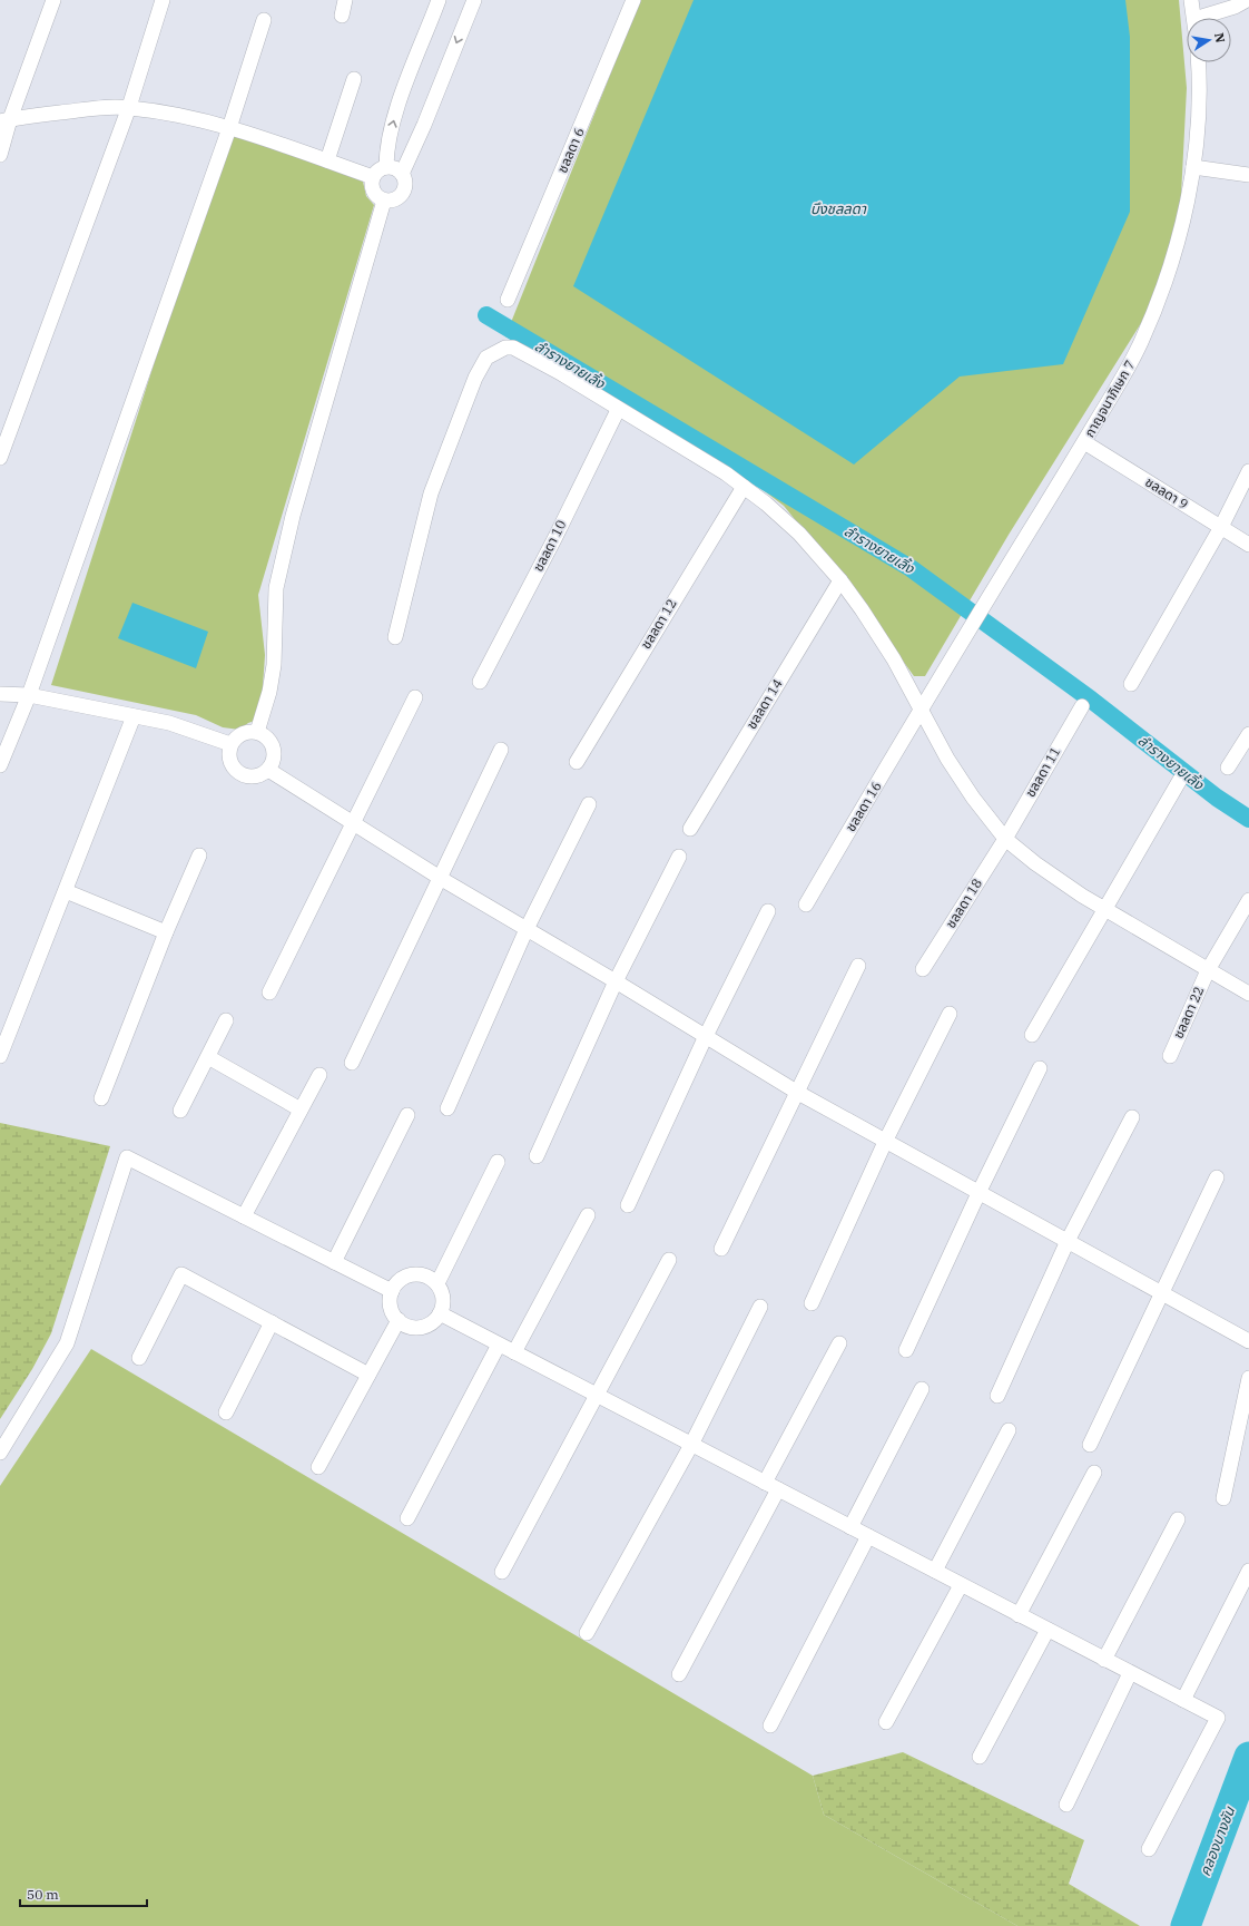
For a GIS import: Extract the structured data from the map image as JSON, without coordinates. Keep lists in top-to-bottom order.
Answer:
{
  "streets": {
    "street": [
      "ชลลดา 6",
      "กาญจนาภิเษก 7",
      "ชลลดา 9",
      "ชลลดา 10",
      "ชลลดา 12",
      "ชลลดา 14",
      "ชลลดา 11",
      "ชลลดา 16",
      "ชลลดา 18",
      "ชลลดา 22"
    ]
  },
  "crossings": [
    ["กาญจนาภิเษก 7", "ชลลดา 9"],
    ["กาญจนาภิเษก 7", "ชลลดา 16"],
    ["ชลลดา 11", "ชลลดา 18"]
  ],
  "water": ["บึงชลลดา", "ลำรางยายเลิ้ง", "คลองบางชัน"],
  "scale_bar": "50 m",
  "north": "right"
}
